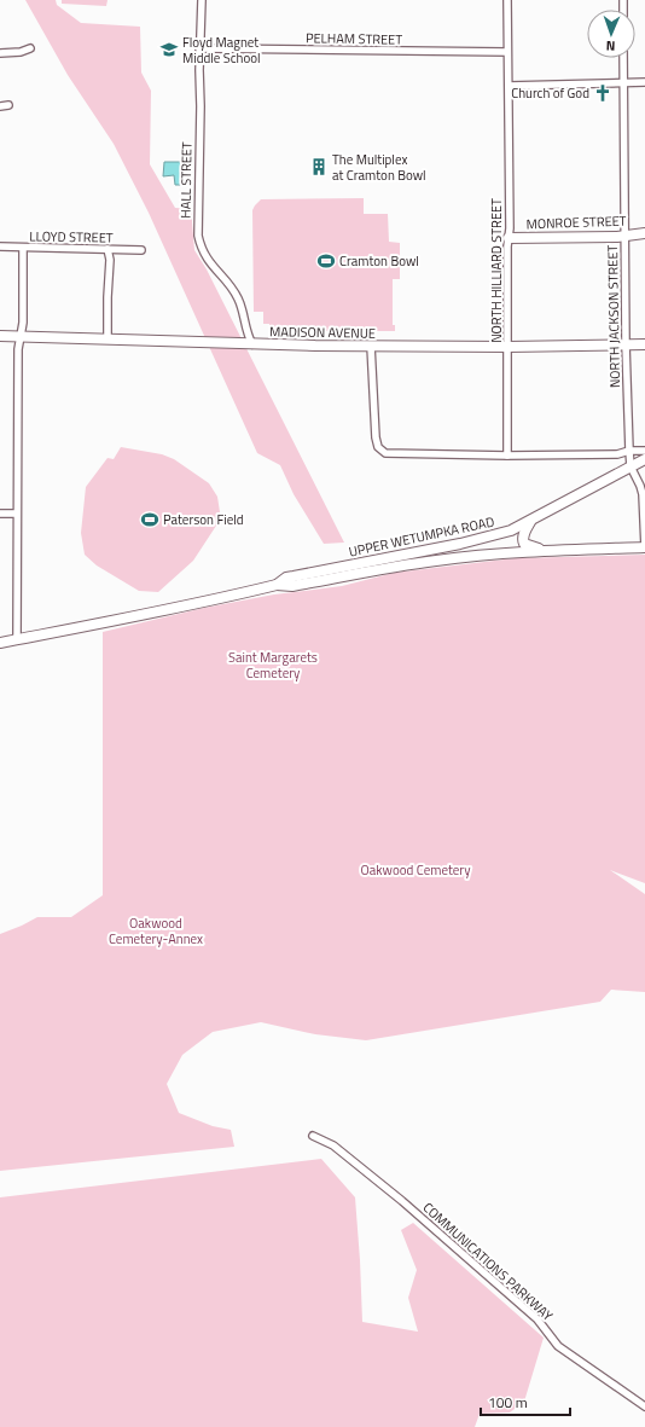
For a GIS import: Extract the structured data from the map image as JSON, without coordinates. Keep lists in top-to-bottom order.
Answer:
{
  "streets": {
    "main road": ["MONROE STREET", "MADISON AVENUE", "UPPER WETUMPKA ROAD"],
    "street": [
      "PELHAM STREET",
      "HALL STREET",
      "LLOYD STREET",
      "NORTH HILLIARD STREET",
      "NORTH JACKSON STREET",
      "COMMUNICATIONS PARKWAY"
    ]
  },
  "crossings": [
    ["PELHAM STREET", "HALL STREET"],
    ["PELHAM STREET", "NORTH HILLIARD STREET"],
    ["HALL STREET", "MADISON AVENUE"],
    ["MONROE STREET", "NORTH HILLIARD STREET"],
    ["MONROE STREET", "NORTH JACKSON STREET"],
    ["NORTH HILLIARD STREET", "MADISON AVENUE"],
    ["NORTH JACKSON STREET", "MADISON AVENUE"],
    ["NORTH JACKSON STREET", "UPPER WETUMPKA ROAD"]
  ],
  "parks": ["Saint Margarets Cemetery", "Oakwood Cemetery", "Oakwood Cemetery-Annex"],
  "places": {
    "school or university": ["Floyd Magnet Middle School"],
    "church": ["Church of God"],
    "building": ["The Multiplex at Cramton Bowl"],
    "sports": ["Cramton Bowl", "Paterson Field"]
  },
  "scale_bar": "100 m",
  "north": "bottom"
}
